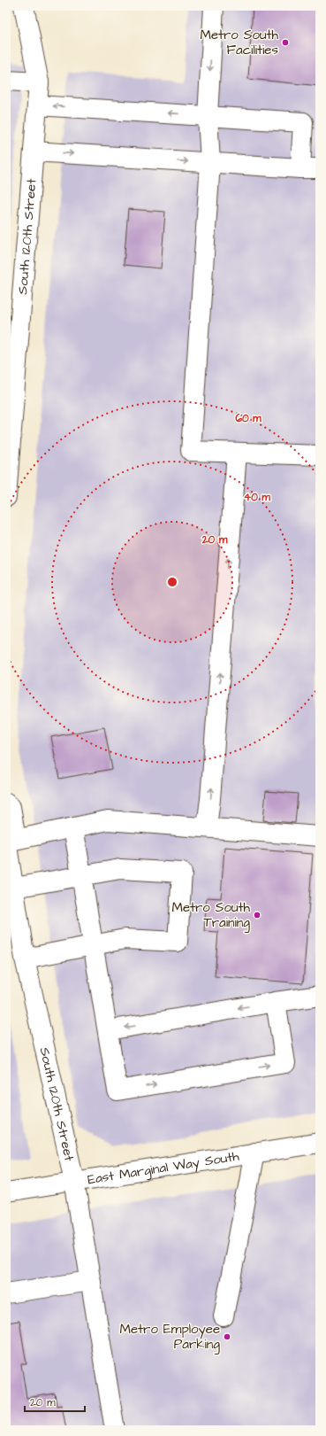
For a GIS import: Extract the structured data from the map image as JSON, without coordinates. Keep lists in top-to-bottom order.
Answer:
{
  "streets": {
    "street": ["South 120th Street", "East Marginal Way South"]
  },
  "crossings": [
    ["South 120th Street", "East Marginal Way South"]
  ],
  "places": ["Metro South Facilities", "Metro South Training", "Metro Employee Parking"],
  "scale_bar": "20 m",
  "rings": ["60 m", "40 m", "20 m"]
}
